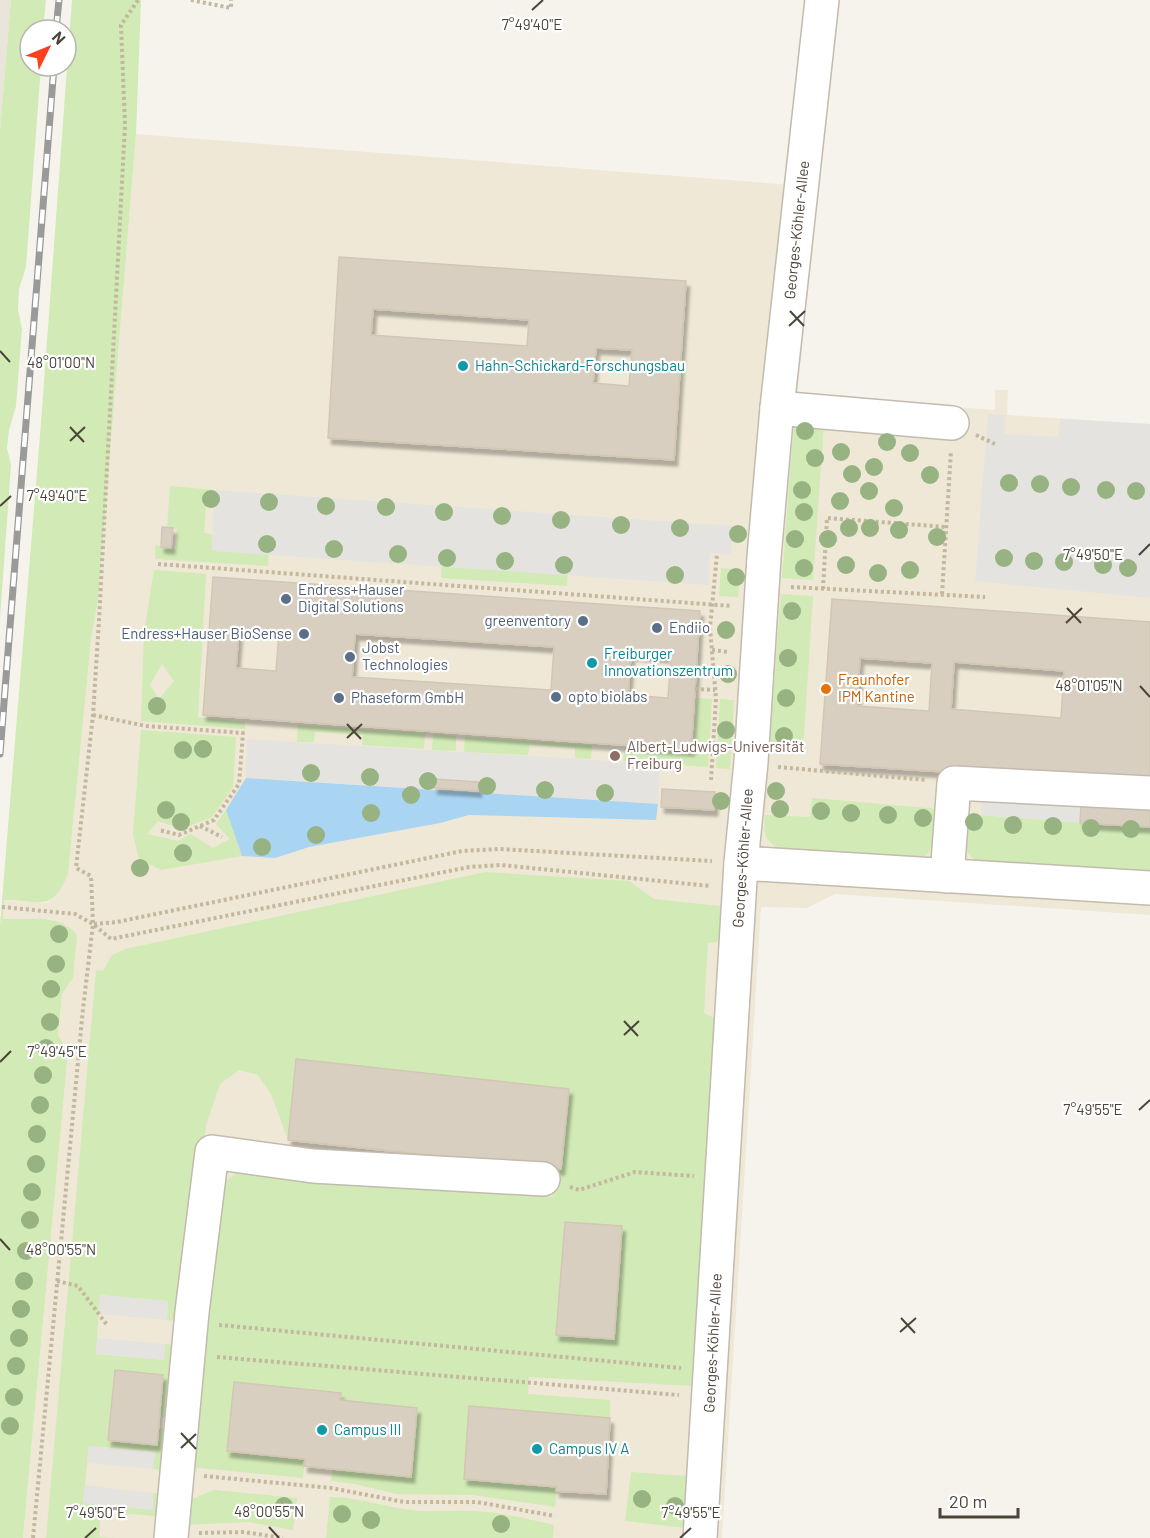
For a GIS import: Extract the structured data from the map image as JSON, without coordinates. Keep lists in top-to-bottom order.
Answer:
{
  "streets": {
    "street": ["Georges-Köhler-Allee"]
  },
  "places": [
    "Hahn-Schickard-Forschungsbau",
    "Endress+Hauser Digital Solutions",
    "greenventory",
    "Endiio",
    "Endress+Hauser BioSense",
    "Jobst Technologies",
    "Freiburger Innovationszentrum",
    "Fraunhofer IPM Kantine",
    "opto biolabs",
    "Phaseform GmbH",
    "Albert-Ludwigs-Universität Freiburg",
    "Campus III",
    "Campus IV A"
  ],
  "scale_bar": "20 m",
  "north": "top right",
  "coordinates": [
    "7°49'40\"E",
    "48°01'00\"N",
    "7°49'50\"E",
    "48°01'05\"N",
    "7°49'45\"E",
    "7°49'55\"E",
    "48°00'55\"N"
  ]
}
